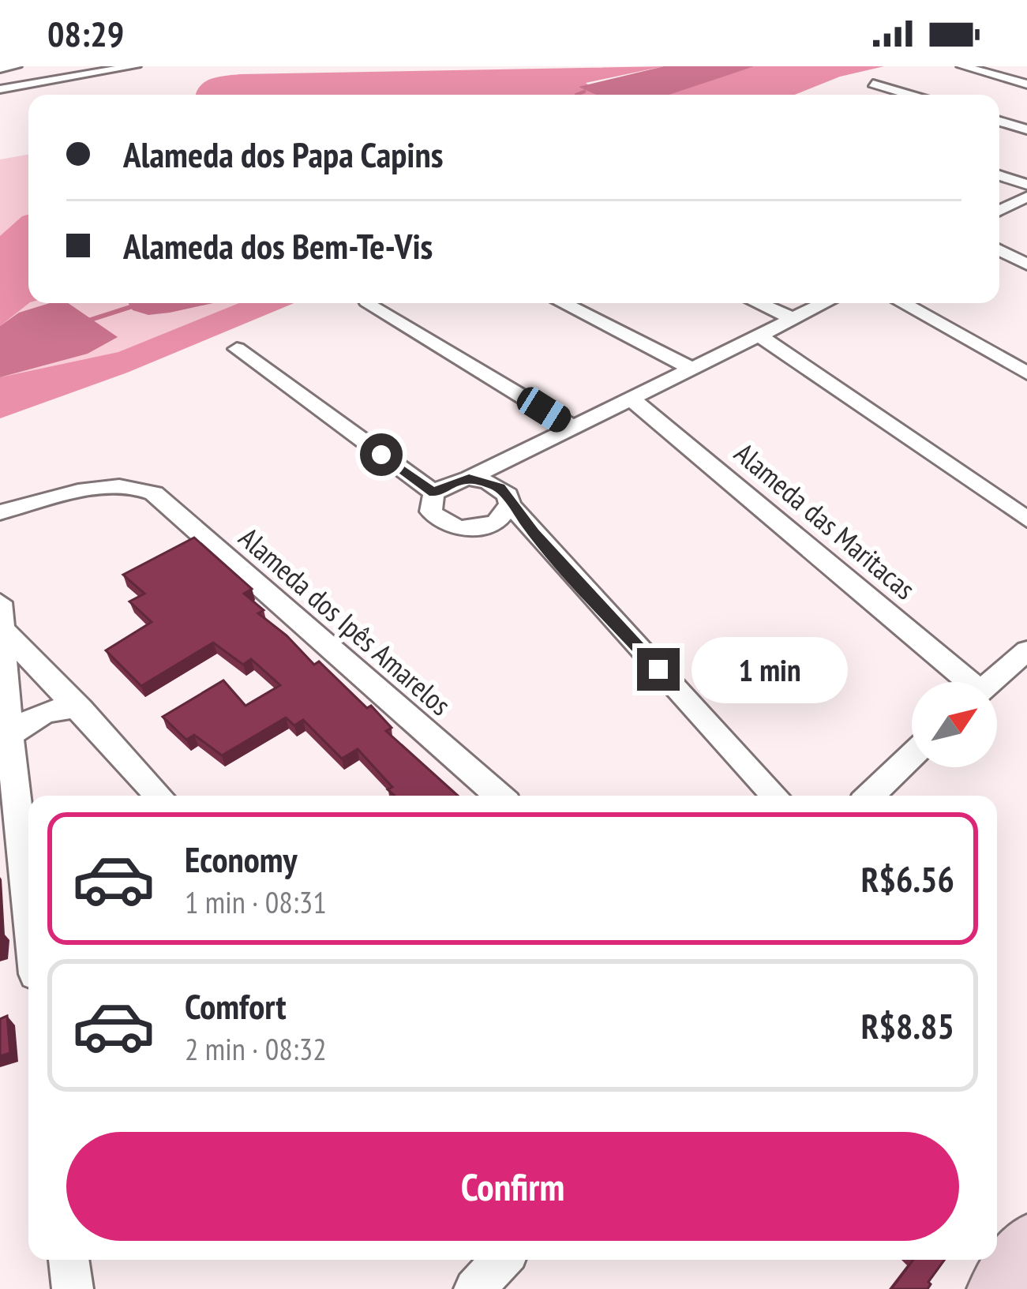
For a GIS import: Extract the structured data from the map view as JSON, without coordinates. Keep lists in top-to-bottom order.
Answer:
{
  "streets": {
    "street": ["Alameda das Maritacas", "Alameda dos Ipês Amarelos"]
  },
  "north": "top right",
  "page": {
    "status": "08:29",
    "banner": ["Alameda dos Papa Capins", "Alameda dos Bem-Te-Vis"],
    "bubble": "1 min",
    "list": [
      {
        "name": "Economy",
        "note": "1 min · 08:31",
        "value": "R$6.56"
      },
      {
        "name": "Comfort",
        "note": "2 min · 08:32",
        "value": "R$8.85"
      }
    ],
    "buttons": "Confirm"
  }
}
